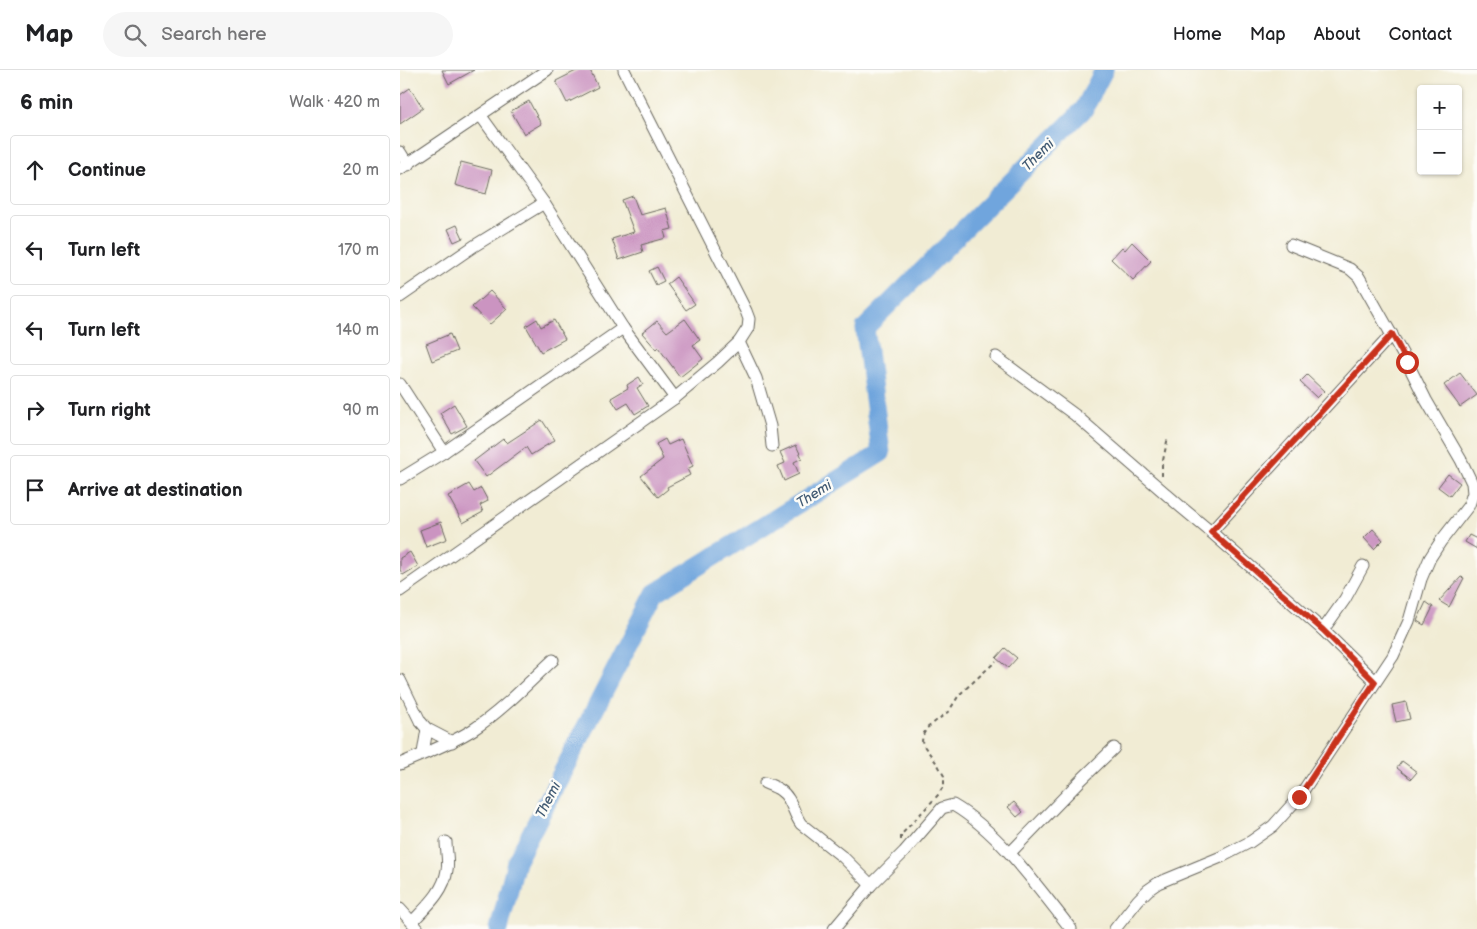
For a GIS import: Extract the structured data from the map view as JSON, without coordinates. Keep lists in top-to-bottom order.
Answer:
{
  "water": ["Themi"],
  "page": {
    "header": "Map",
    "search": "Search here",
    "nav": [
      "Home",
      "Map",
      "About",
      "Contact"
    ],
    "heading": ["6 min", "Walk · 420 m"],
    "map_buttons": ["+", "−"],
    "list": [
      ["Continue", "20 m"],
      ["Turn left", "170 m"],
      ["Turn left", "140 m"],
      ["Turn right", "90 m"],
      "Arrive at destination"
    ]
  }
}
